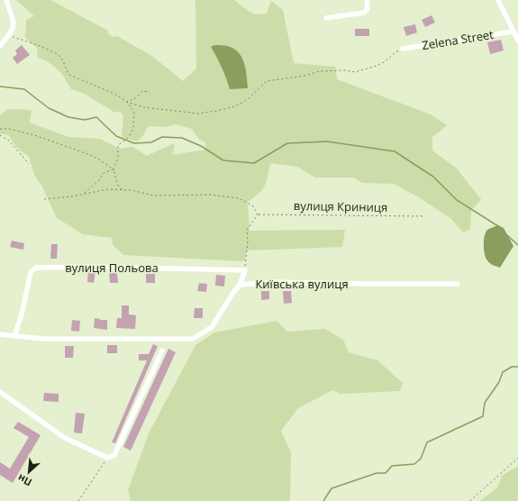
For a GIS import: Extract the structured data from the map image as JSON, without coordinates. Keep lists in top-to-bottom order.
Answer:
{
  "streets": {
    "street": ["Zelena Street", "вулиця Польова", "Київська вулиця"],
    "path": ["вулиця Криниця"]
  },
  "crossings": [
    ["вулиця Польова", "Київська вулиця"]
  ],
  "north": "bottom left"
}
